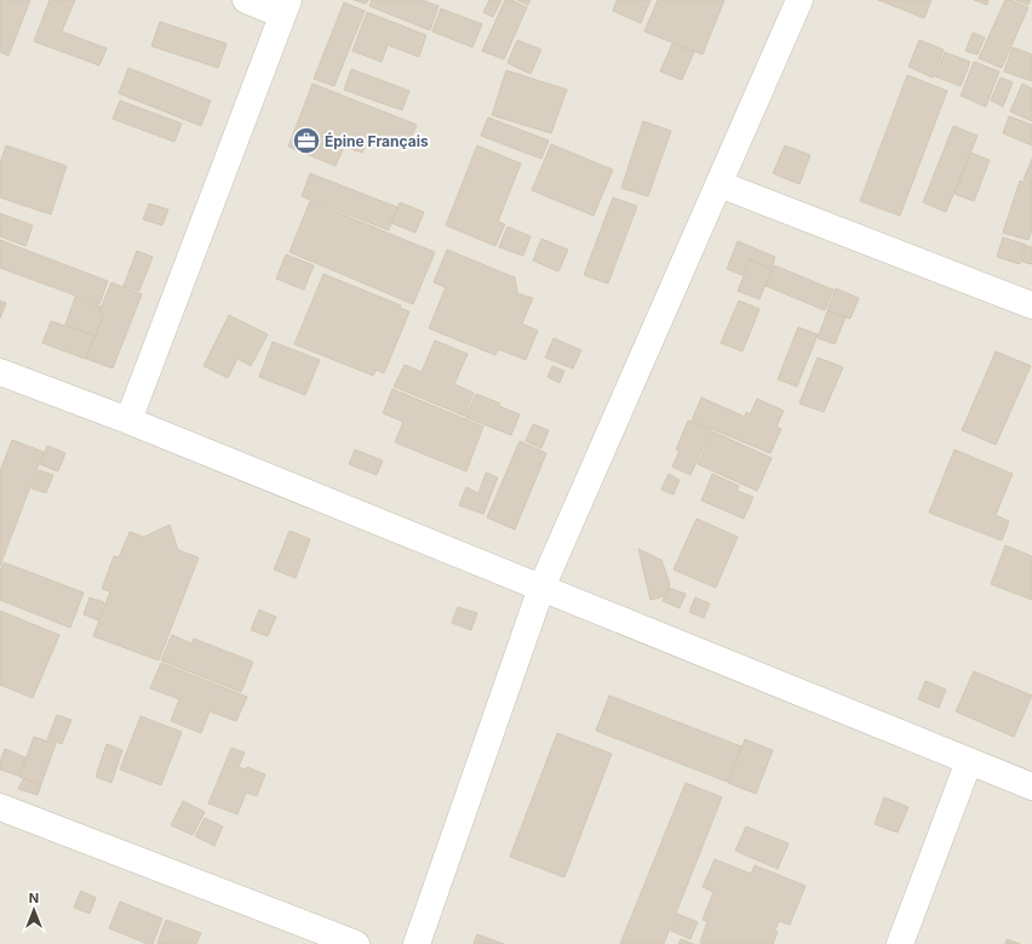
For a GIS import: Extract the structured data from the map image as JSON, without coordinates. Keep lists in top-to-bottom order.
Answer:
{
  "places": {
    "office": ["Épine Français"]
  },
  "north": "top"
}
